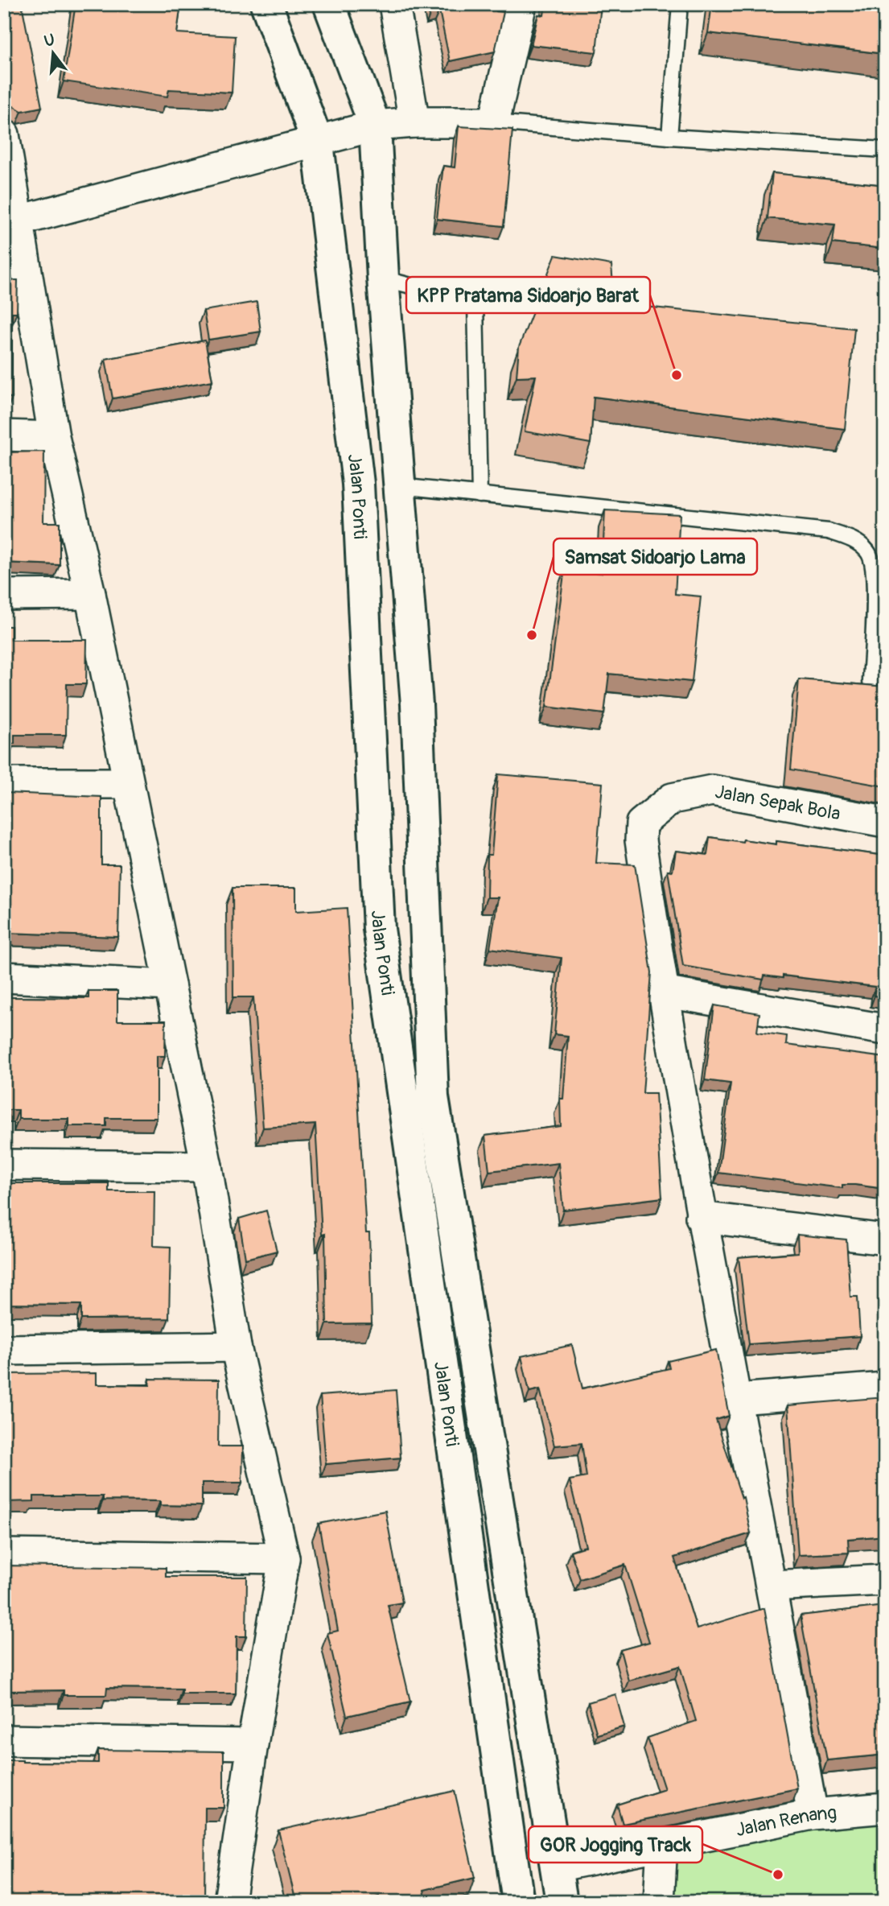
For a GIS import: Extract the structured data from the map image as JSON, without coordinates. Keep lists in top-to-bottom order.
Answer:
{
  "streets": {
    "main road": ["Jalan Ponti"],
    "street": ["Jalan Sepak Bola", "Jalan Renang"]
  },
  "crossings": [
    ["Jalan Ponti", "Jalan Renang"]
  ],
  "places": ["KPP Pratama Sidoarjo Barat", "Samsat Sidoarjo Lama", "GOR Jogging Track"],
  "north": "top"
}
